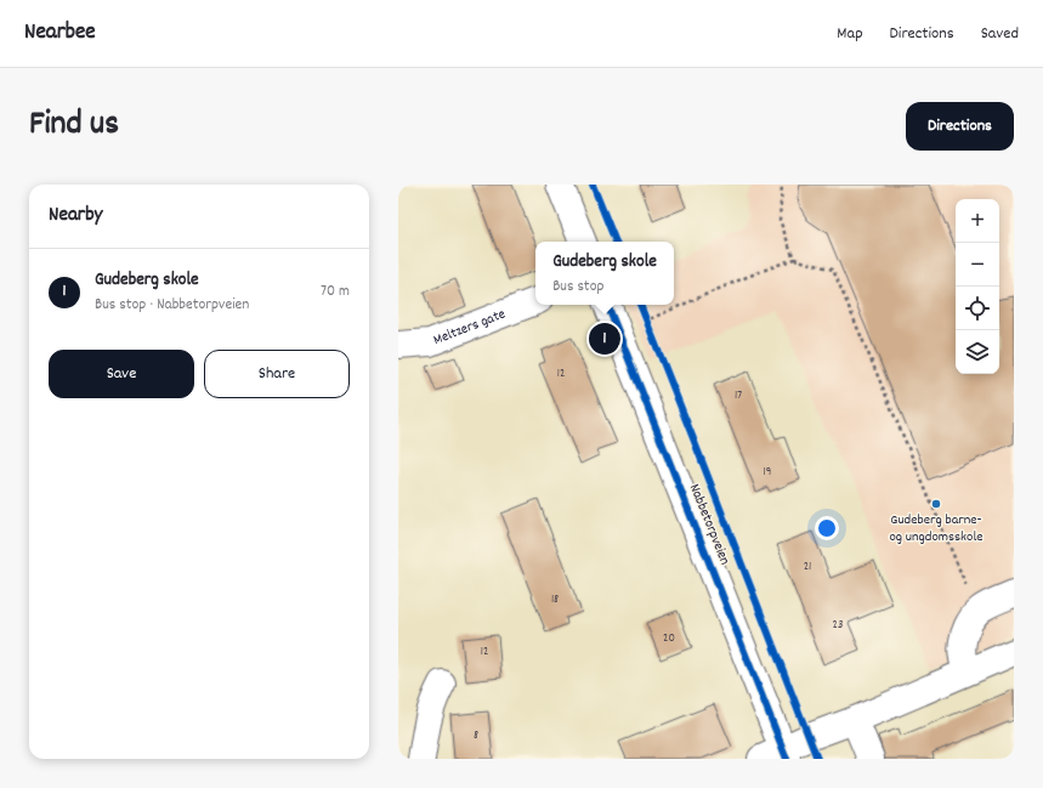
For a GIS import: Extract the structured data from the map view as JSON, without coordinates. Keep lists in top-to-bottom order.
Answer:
{
  "streets": {
    "street": ["Meltzers gate", "Nabbetorpveien"]
  },
  "places": ["Gudeberg barne- og ungdomsskole"],
  "house_numbers": [
    "12",
    "17",
    "19",
    "21",
    "18",
    "23",
    "20",
    "12",
    "8"
  ],
  "page": {
    "header": "Nearbee",
    "nav": ["Map", "Directions", "Saved"],
    "title": "Find us",
    "buttons": [
      "Directions",
      ["Save", "Share"]
    ],
    "heading": "Nearby",
    "map_buttons": ["+", "−"],
    "popup": ["Gudeberg skole", "Bus stop"],
    "list": [
      {
        "mark": "1",
        "name": "Gudeberg skole",
        "note": "Bus stop · Nabbetorpveien",
        "value": "70 m"
      }
    ],
    "pins": "1"
  }
}
